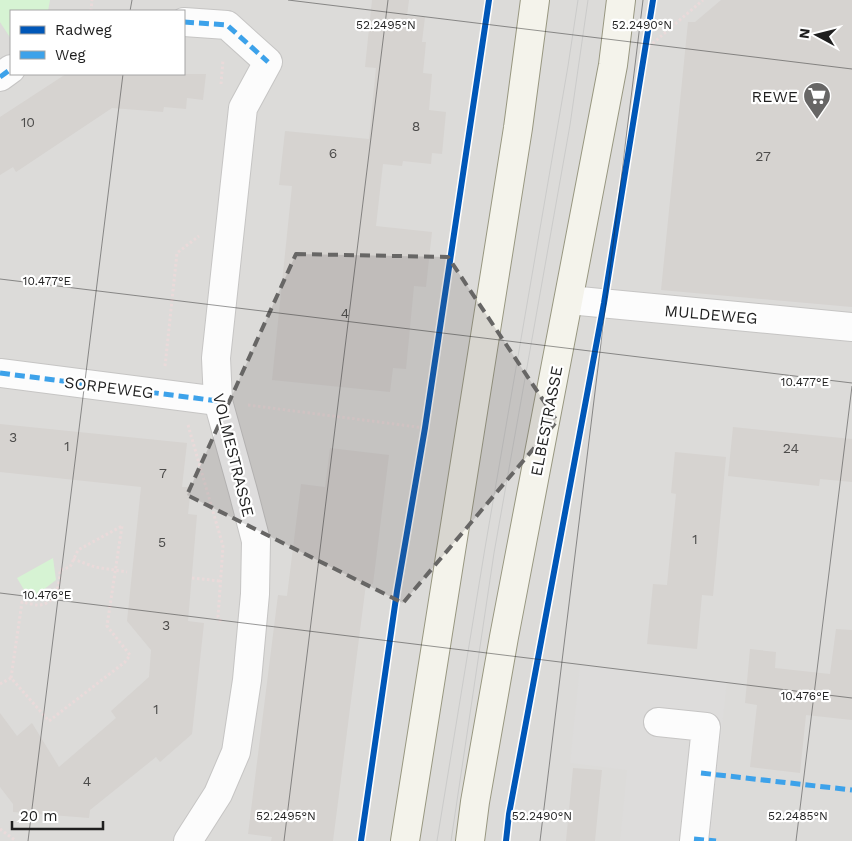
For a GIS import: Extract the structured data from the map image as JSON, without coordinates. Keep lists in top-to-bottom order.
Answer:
{
  "streets": {
    "street": [
      "MULDEWEG",
      "SORPEWEG",
      "ELBESTRASSE",
      "VOLMESTRASSE"
    ]
  },
  "crossings": [
    ["MULDEWEG", "ELBESTRASSE"],
    ["SORPEWEG", "VOLMESTRASSE"]
  ],
  "places": {
    "supermarket": ["REWE"]
  },
  "house_numbers": [
    "10",
    "8",
    "6",
    "27",
    "4",
    "3",
    "1",
    "24",
    "7",
    "1",
    "5",
    "3",
    "1",
    "4"
  ],
  "legend": ["Radweg", "Weg"],
  "scale_bar": "20 m",
  "north": "left",
  "coordinates": [
    "52.2495°N",
    "52.2490°N",
    "10.477°E",
    "10.476°E",
    "52.2485°N"
  ]
}
